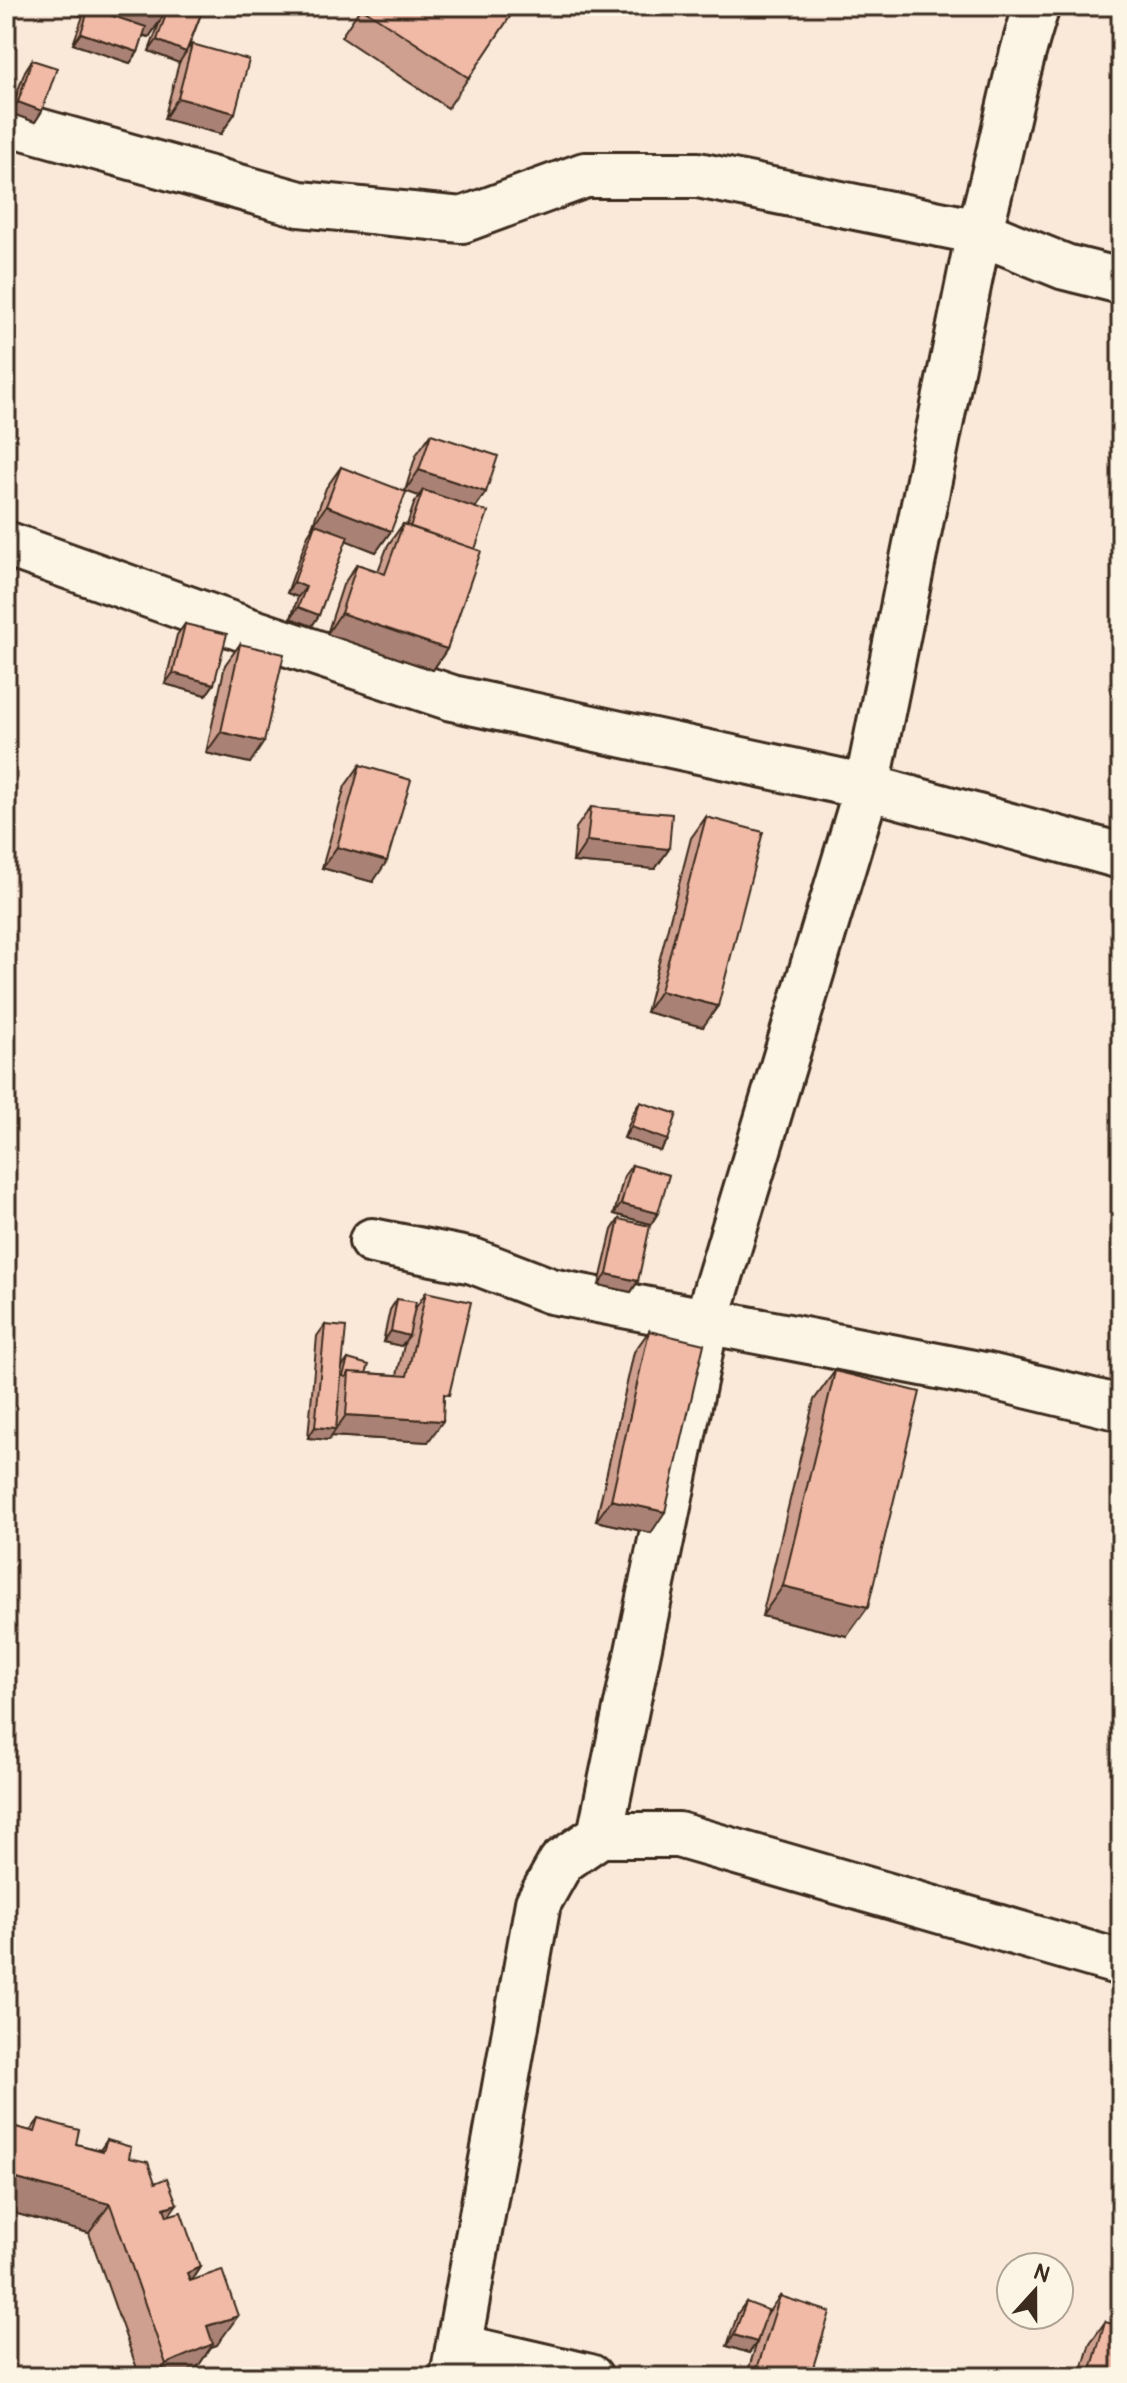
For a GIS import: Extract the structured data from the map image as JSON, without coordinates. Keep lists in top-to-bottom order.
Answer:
{
  "north": "top"
}
